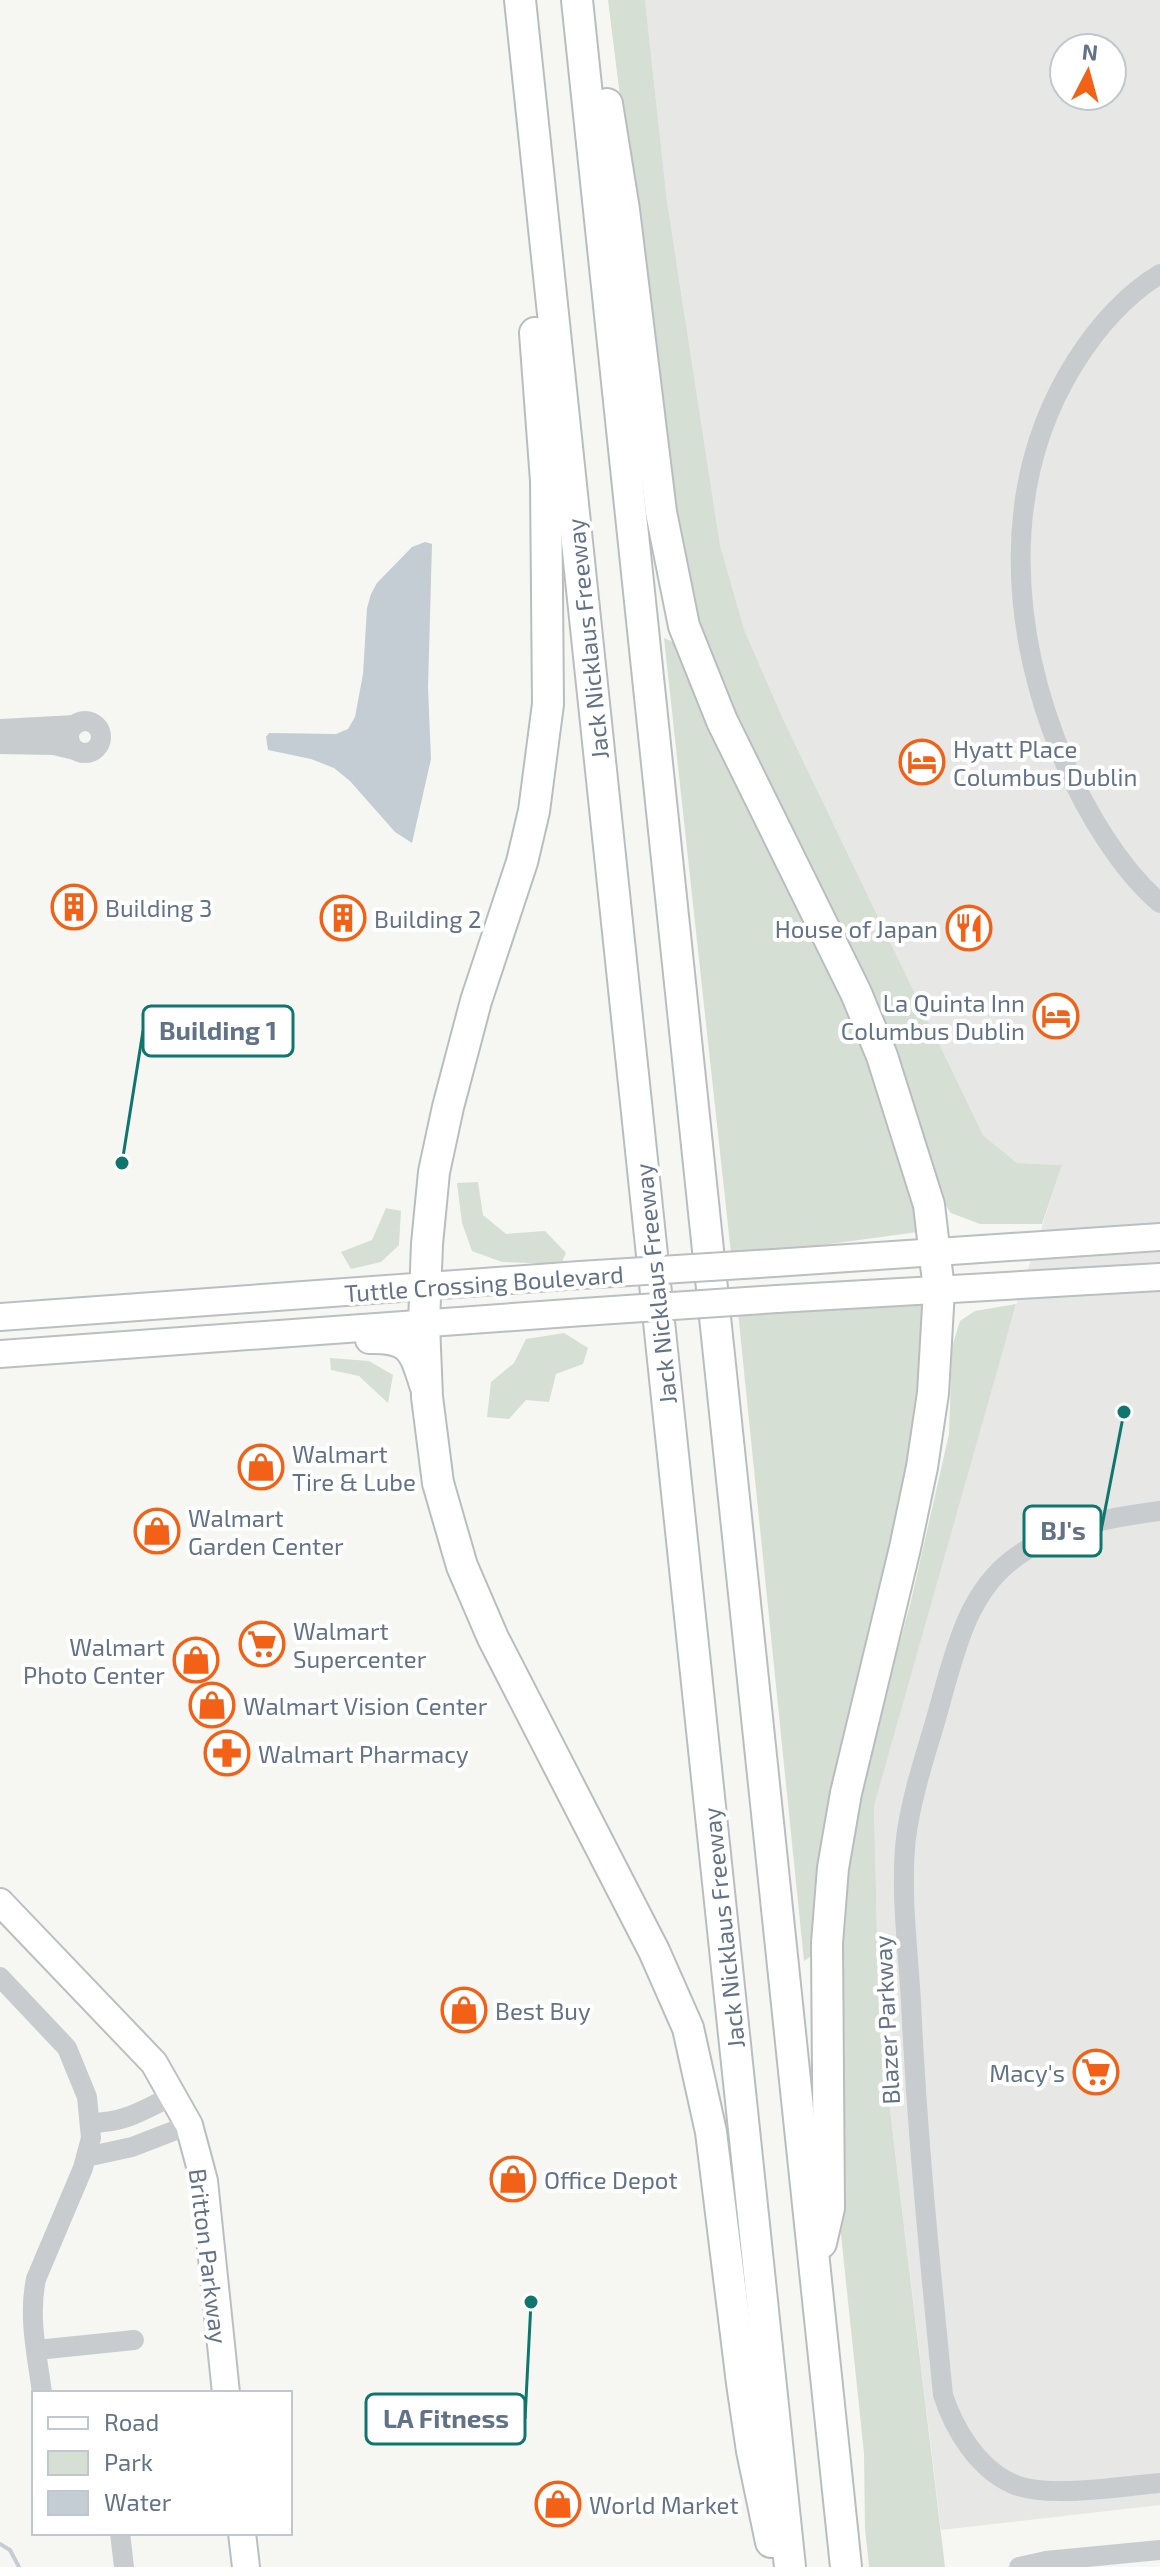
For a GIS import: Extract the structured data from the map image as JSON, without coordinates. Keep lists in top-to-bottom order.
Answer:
{
  "streets": {
    "highway": ["Jack Nicklaus Freeway"],
    "main road": ["Tuttle Crossing Boulevard", "Britton Parkway"],
    "street": ["Blazer Parkway"]
  },
  "places": {
    "hotel": ["Hyatt Place Columbus Dublin", "La Quinta Inn Columbus Dublin"],
    "building": ["Building 3", "Building 2"],
    "restaurant": ["House of Japan"],
    "other": ["Building 1", "BJ's", "LA Fitness"],
    "shop": [
      "Walmart Tire & Lube",
      "Walmart Garden Center",
      "Walmart Photo Center",
      "Walmart Vision Center",
      "Best Buy",
      "Office Depot",
      "World Market"
    ],
    "supermarket": ["Walmart Supercenter", "Macy's"],
    "pharmacy": ["Walmart Pharmacy"]
  },
  "legend": ["Road", "Park", "Water"],
  "north": "top"
}
